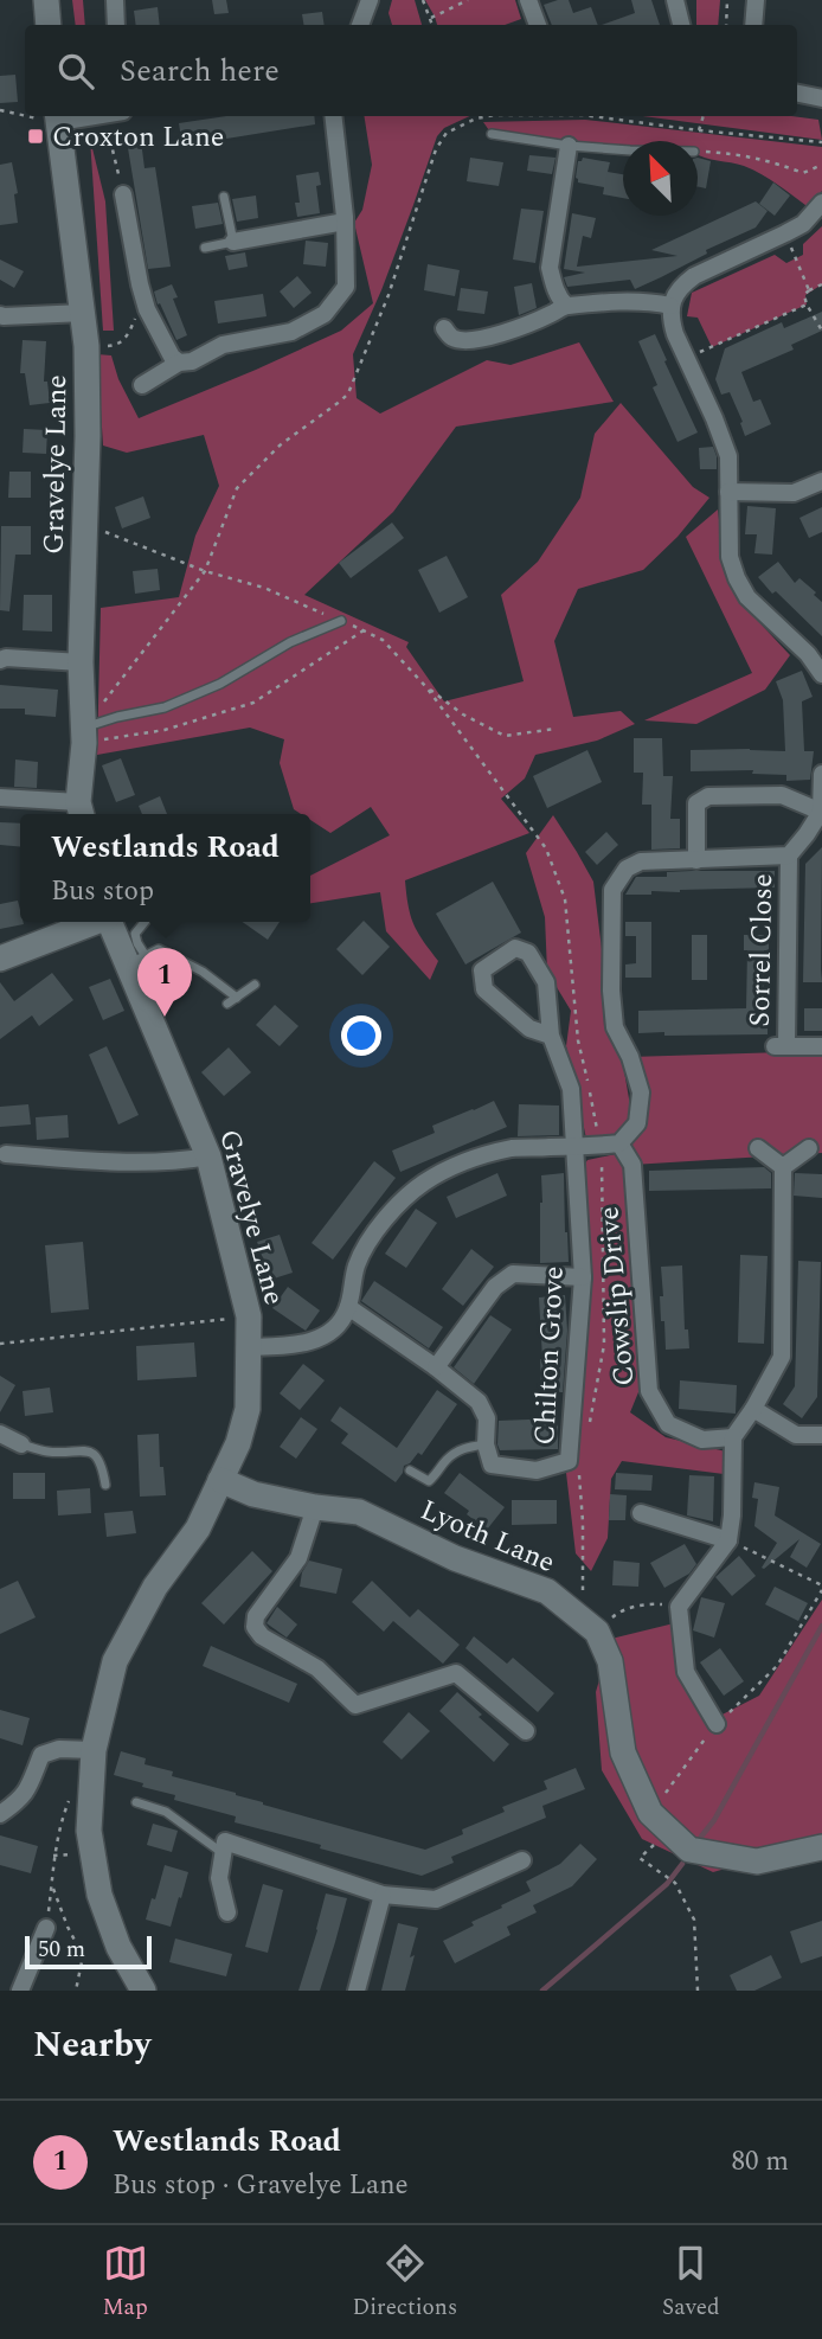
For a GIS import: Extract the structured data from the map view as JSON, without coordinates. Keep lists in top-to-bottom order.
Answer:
{
  "streets": {
    "street": [
      "Gravelye Lane",
      "Sorrel Close",
      "Cowslip Drive",
      "Chilton Grove",
      "Lyoth Lane"
    ]
  },
  "crossings": [
    ["Gravelye Lane", "Lyoth Lane"]
  ],
  "places": {
    "transit": ["Croxton Lane"]
  },
  "scale_bar": "50 m",
  "north": "top left",
  "page": {
    "search": "Search here",
    "popup": ["Westlands Road", "Bus stop"],
    "pins": "1",
    "scale": "50 m",
    "heading": "Nearby",
    "list": [
      {
        "mark": "1",
        "name": "Westlands Road",
        "note": "Bus stop · Gravelye Lane",
        "value": "80 m"
      }
    ],
    "nav": ["Map", "Directions", "Saved"]
  }
}
